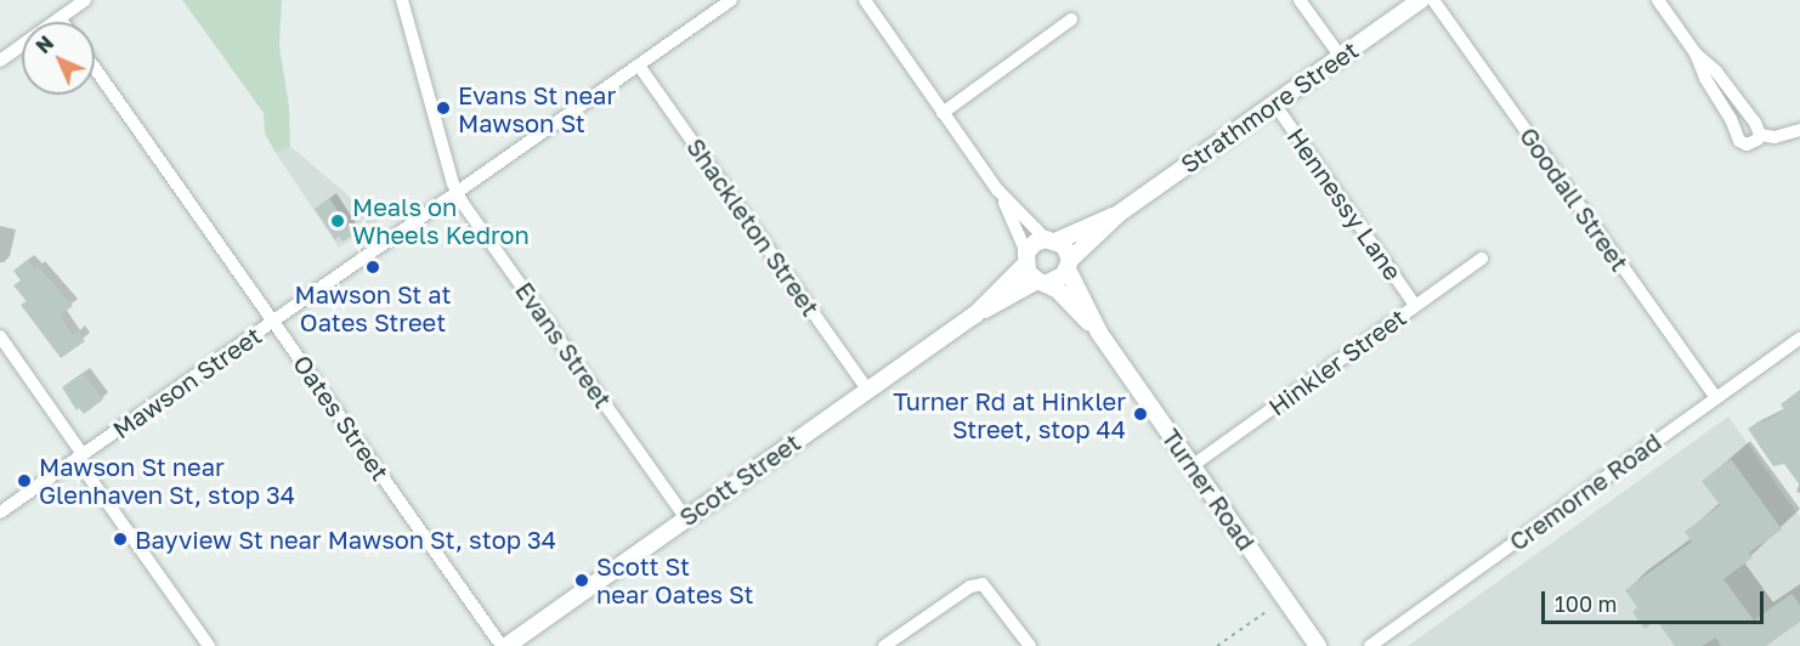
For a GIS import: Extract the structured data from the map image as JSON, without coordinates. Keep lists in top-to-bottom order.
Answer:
{
  "streets": {
    "street": [
      "Strathmore Street",
      "Goodall Street",
      "Hennessy Lane",
      "Shackleton Street",
      "Evans Street",
      "Hinkler Street",
      "Mawson Street",
      "Oates Street",
      "Scott Street",
      "Turner Road",
      "Cremorne Road"
    ]
  },
  "crossings": [
    ["Strathmore Street", "Hennessy Lane"],
    ["Strathmore Street", "Scott Street"],
    ["Strathmore Street", "Turner Road"],
    ["Goodall Street", "Cremorne Road"],
    ["Hennessy Lane", "Hinkler Street"],
    ["Shackleton Street", "Mawson Street"],
    ["Shackleton Street", "Scott Street"],
    ["Evans Street", "Mawson Street"],
    ["Evans Street", "Scott Street"],
    ["Hinkler Street", "Turner Road"],
    ["Mawson Street", "Oates Street"],
    ["Oates Street", "Scott Street"],
    ["Scott Street", "Turner Road"]
  ],
  "places": [
    "Evans St near Mawson St",
    "Meals on Wheels Kedron",
    "Mawson St at Oates Street",
    "Turner Rd at Hinkler Street, stop 44",
    "Mawson St near Glenhaven St, stop 34",
    "Bayview St near Mawson St, stop 34",
    "Scott St near Oates St"
  ],
  "scale_bar": "100 m",
  "north": "top left"
}
